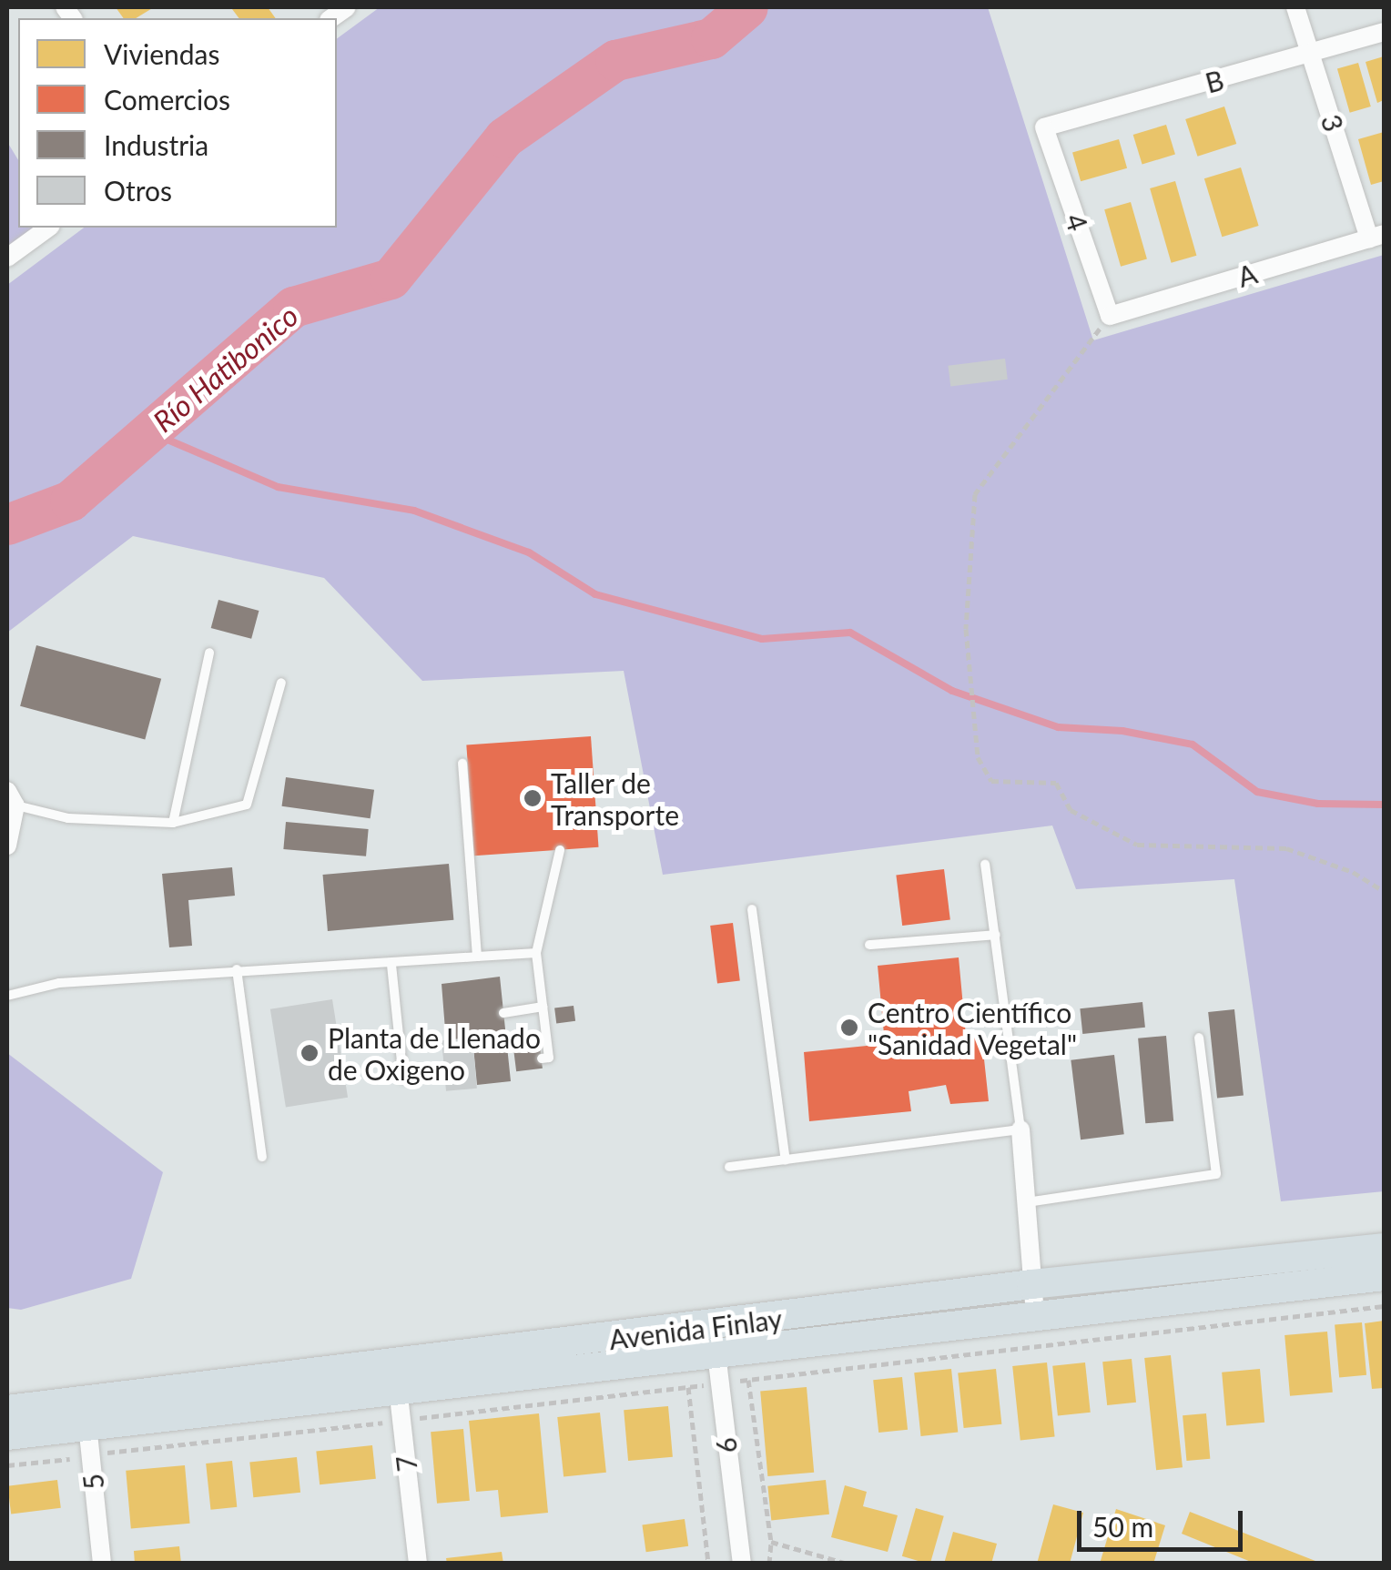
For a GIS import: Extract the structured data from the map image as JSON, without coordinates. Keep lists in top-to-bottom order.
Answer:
{
  "streets": {
    "main road": ["Avenida Finlay"],
    "street": [
      "B",
      "3",
      "4",
      "A",
      "9",
      "7",
      "5"
    ]
  },
  "crossings": [
    ["B", "3"],
    ["B", "4"],
    ["3", "A"],
    ["4", "A"],
    ["Avenida Finlay", "9"],
    ["Avenida Finlay", "7"],
    ["Avenida Finlay", "5"]
  ],
  "water": ["Río Hatibonico"],
  "places": ["Taller de Transporte", "Centro Científico \"Sanidad Vegetal\"", "Planta de Llenado de Oxigeno"],
  "legend": [
    "Viviendas",
    "Comercios",
    "Industria",
    "Otros"
  ],
  "scale_bar": "50 m"
}
